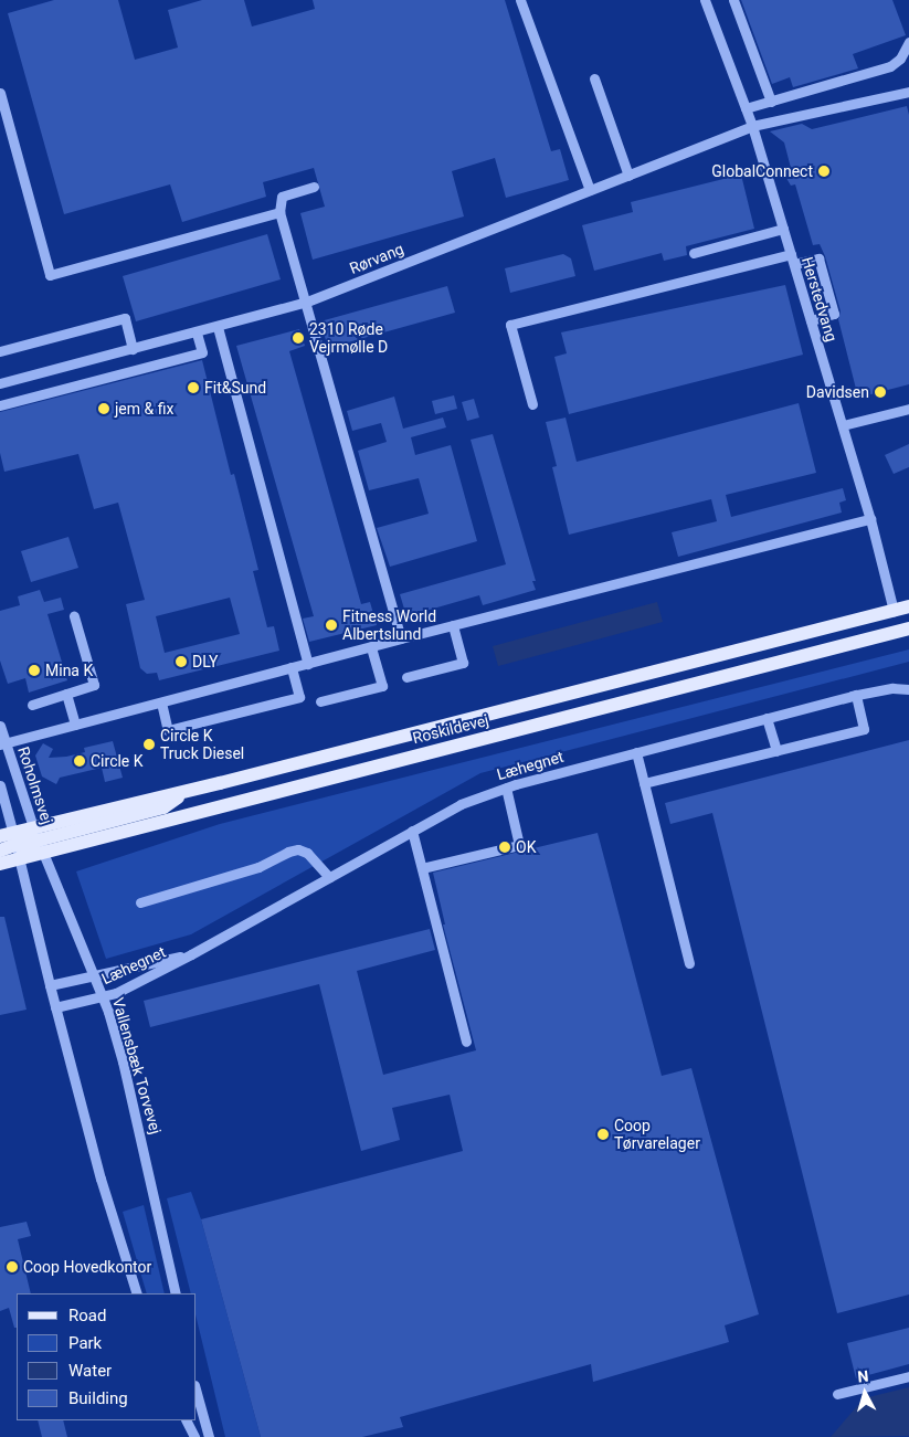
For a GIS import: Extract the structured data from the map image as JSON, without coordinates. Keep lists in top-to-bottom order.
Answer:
{
  "streets": {
    "main road": ["Roskildevej"],
    "street": [
      "Rørvang",
      "Herstedvang",
      "Læhegnet",
      "Roholmsvej",
      "Vallensbæk Torvevej"
    ]
  },
  "crossings": [
    ["Rørvang", "Herstedvang"],
    ["Herstedvang", "Roskildevej"],
    ["Roskildevej", "Roholmsvej"],
    ["Roskildevej", "Vallensbæk Torvevej"],
    ["Læhegnet", "Vallensbæk Torvevej"],
    ["Roholmsvej", "Vallensbæk Torvevej"]
  ],
  "places": [
    "GlobalConnect",
    "2310 Røde Vejrmølle D",
    "Fit&Sund",
    "Davidsen",
    "jem & fix",
    "Fitness World Albertslund",
    "DLY",
    "Mina K",
    "Circle K Truck Diesel",
    "Circle K",
    "OK",
    "Coop Tørvarelager",
    "Coop Hovedkontor"
  ],
  "legend": [
    "Road",
    "Park",
    "Water",
    "Building"
  ],
  "north": "top"
}
